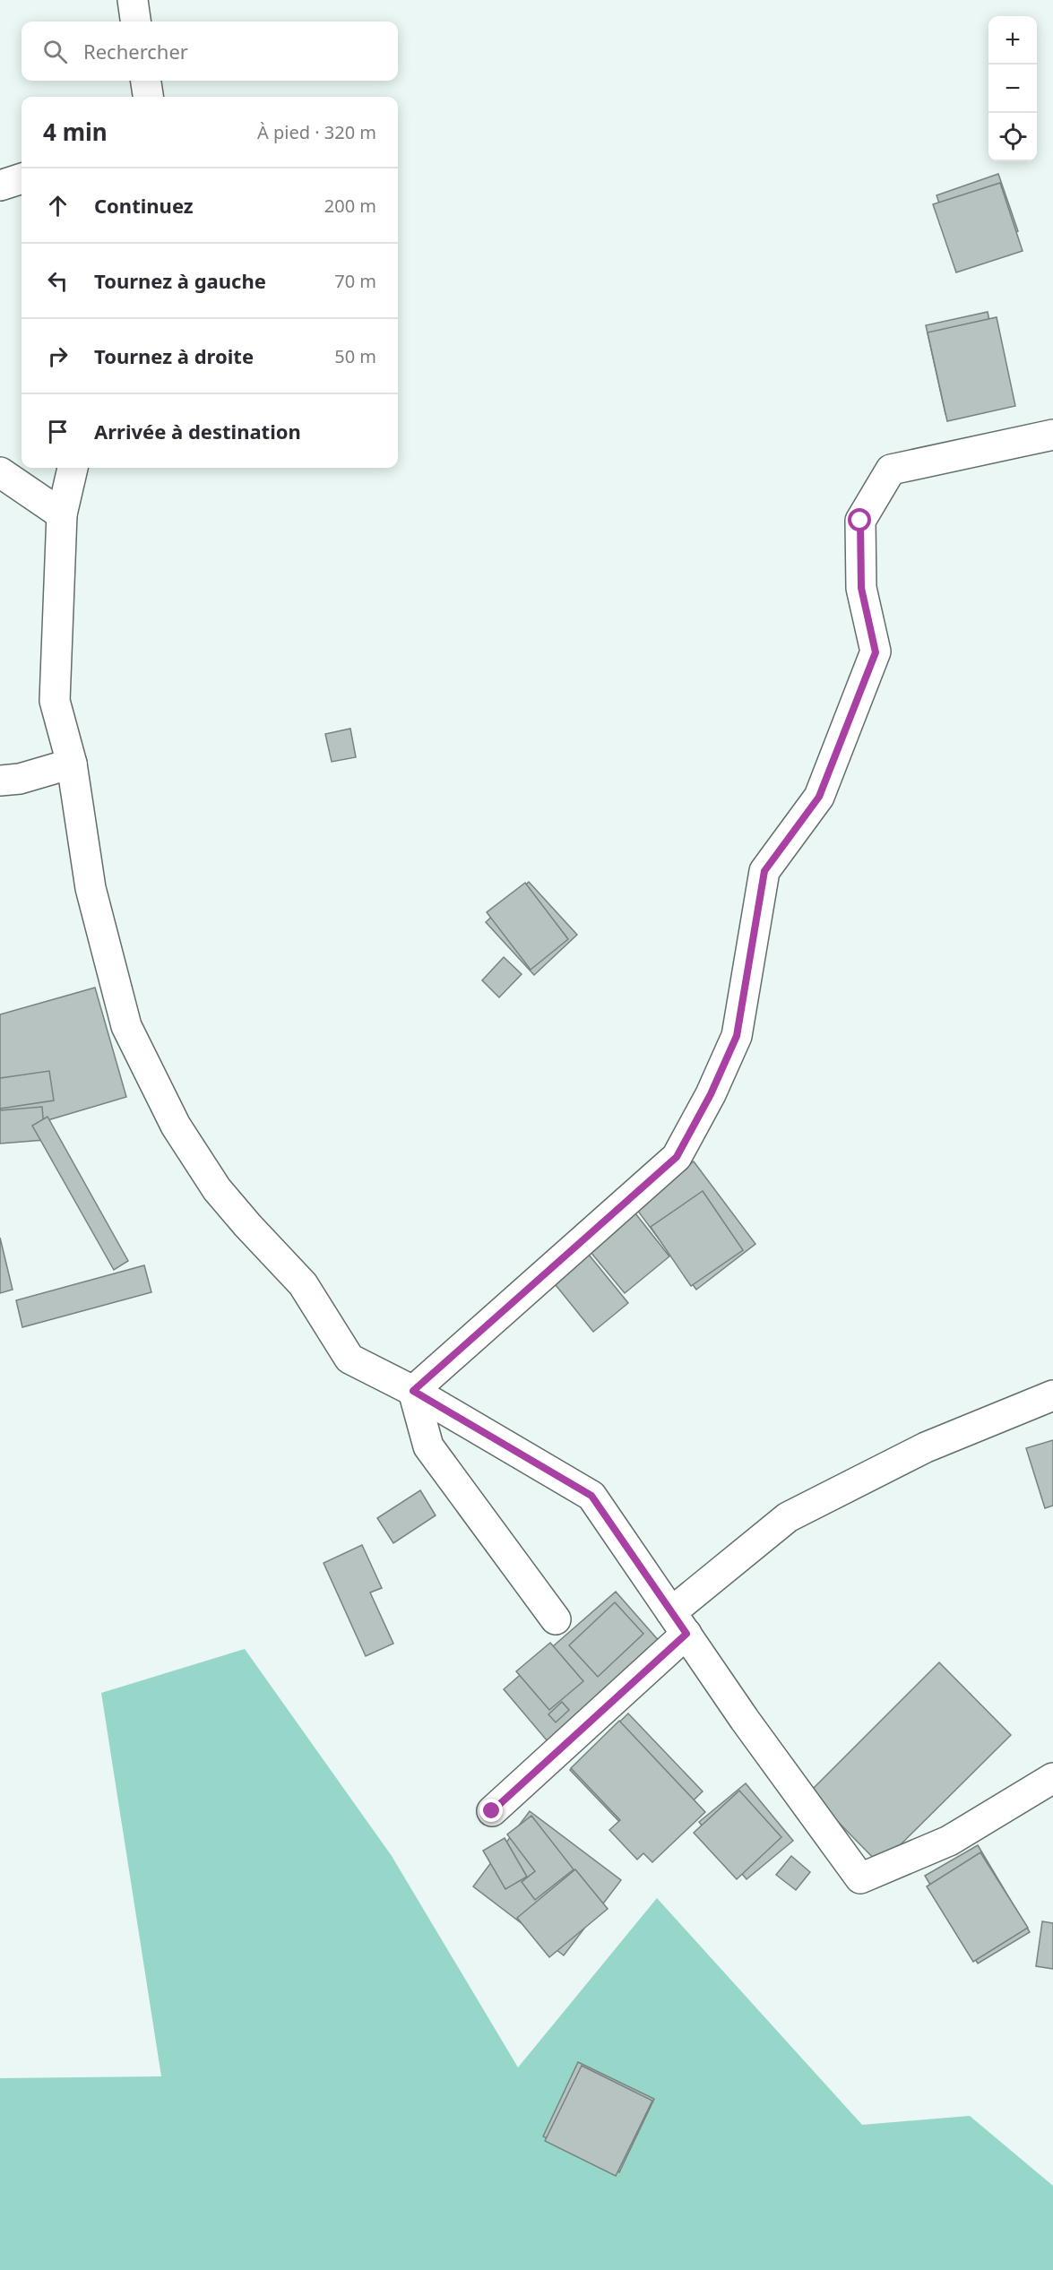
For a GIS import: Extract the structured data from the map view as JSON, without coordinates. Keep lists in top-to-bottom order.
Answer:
{
  "page": {
    "map_buttons": ["+", "−"],
    "search": "Rechercher",
    "heading": ["4 min", "À pied · 320 m"],
    "list": [
      ["Continuez", "200 m"],
      ["Tournez à gauche", "70 m"],
      ["Tournez à droite", "50 m"],
      "Arrivée à destination"
    ]
  }
}
